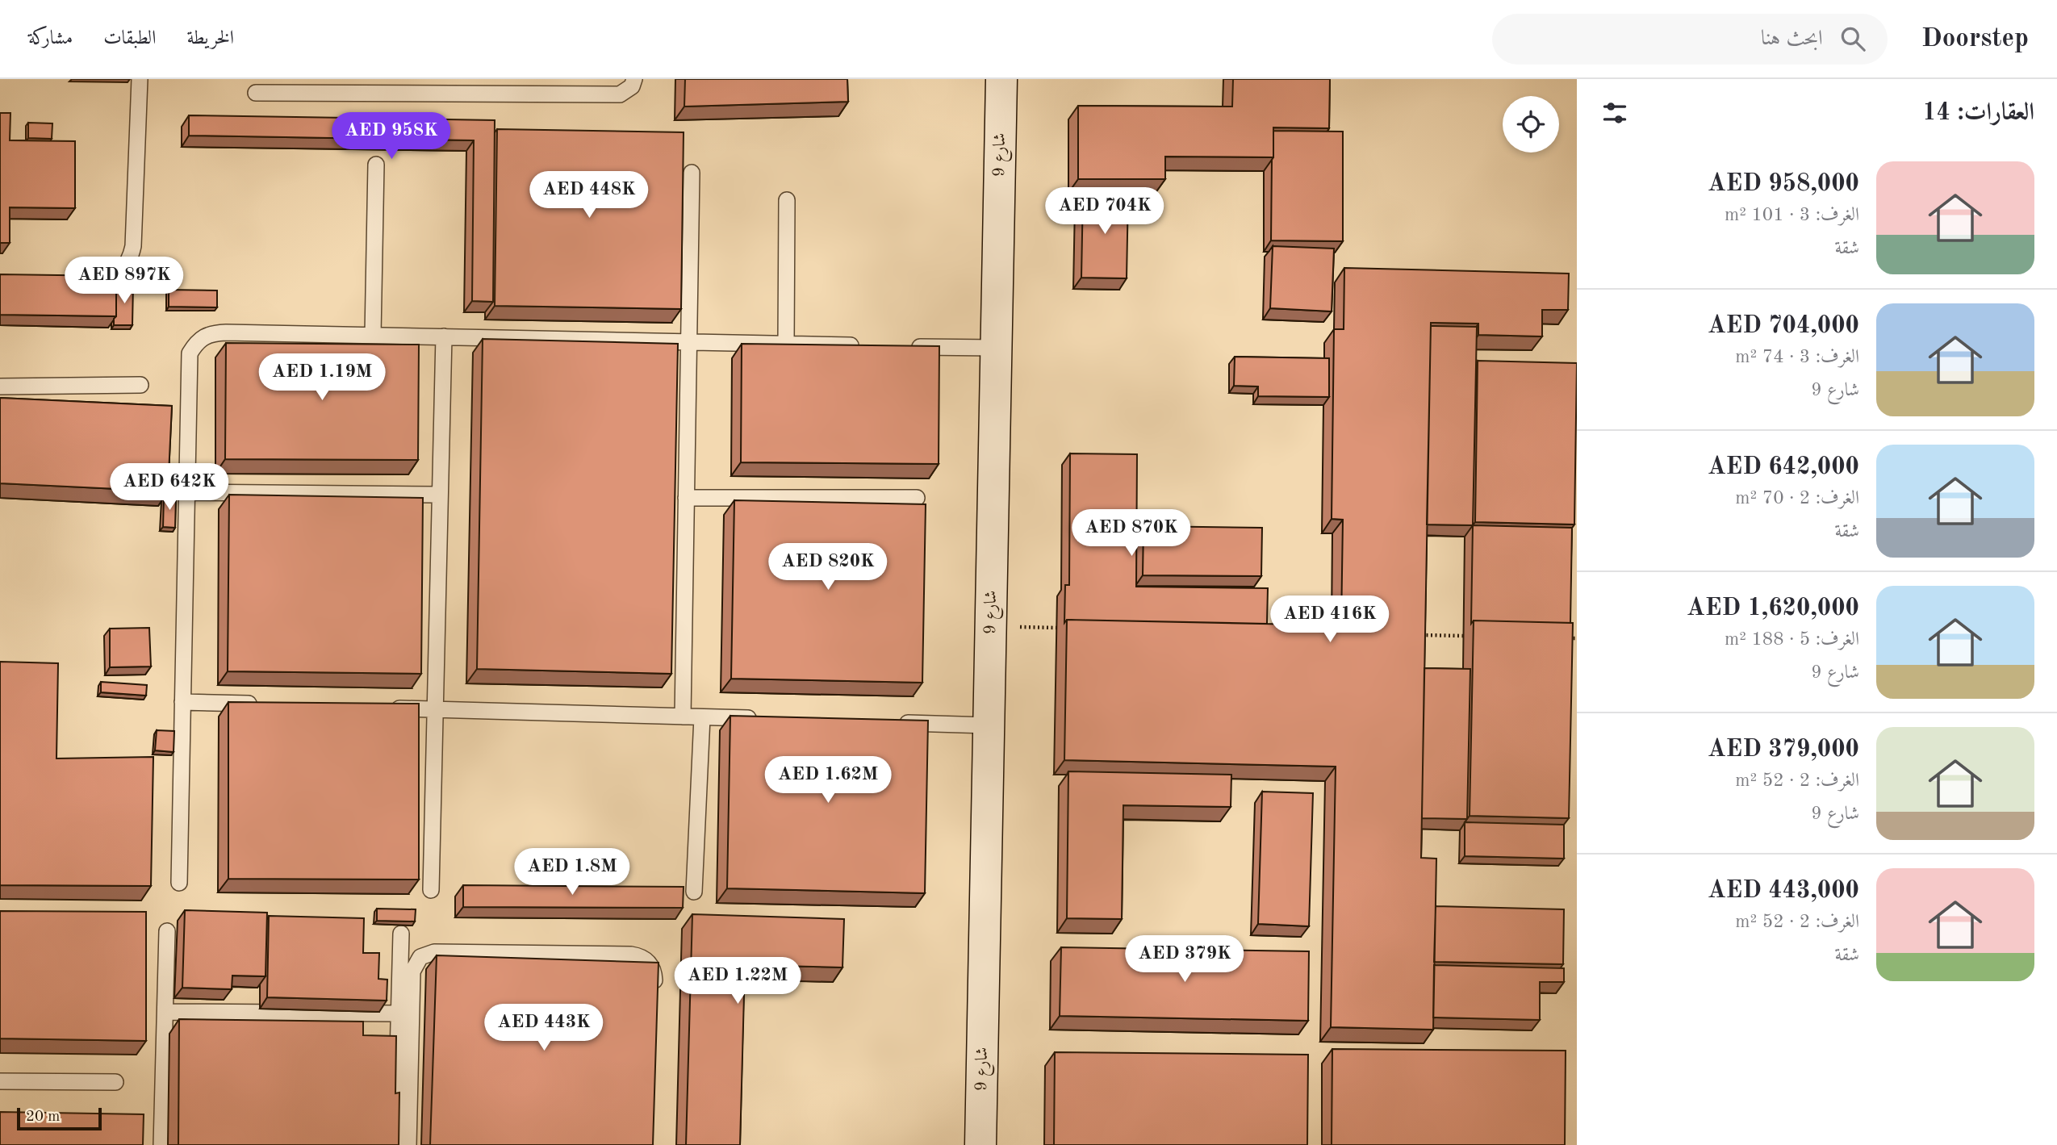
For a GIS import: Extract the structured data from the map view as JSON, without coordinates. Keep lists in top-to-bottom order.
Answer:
{
  "streets": {
    "street": ["شارع 9"]
  },
  "scale_bar": "20 m",
  "page": {
    "header": "Doorstep",
    "search": "ابحث هنا",
    "nav": ["الخريطة", "الطبقات", "مشاركة"],
    "heading": "العقارات: 14",
    "price": [
      "AED 958K",
      "AED 448K",
      "AED 704K",
      "AED 897K",
      "AED 1.19M",
      "AED 642K",
      "AED 870K",
      "AED 820K",
      "AED 416K",
      "AED 1.62M",
      "AED 1.8M",
      "AED 379K",
      "AED 1.22M",
      "AED 443K"
    ],
    "list": [
      {
        "name": "AED 958,000",
        "note": "الغرف: 3 · 101 m² · شقة"
      },
      {
        "name": "AED 704,000",
        "note": "الغرف: 3 · 74 m² · شارع 9"
      },
      {
        "name": "AED 642,000",
        "note": "الغرف: 2 · 70 m² · شقة"
      },
      {
        "name": "AED 1,620,000",
        "note": "الغرف: 5 · 188 m² · شارع 9"
      },
      {
        "name": "AED 379,000",
        "note": "الغرف: 2 · 52 m² · شارع 9"
      },
      {
        "name": "AED 443,000",
        "note": "الغرف: 2 · 52 m² · شقة"
      }
    ],
    "scale": "20 m"
  }
}
